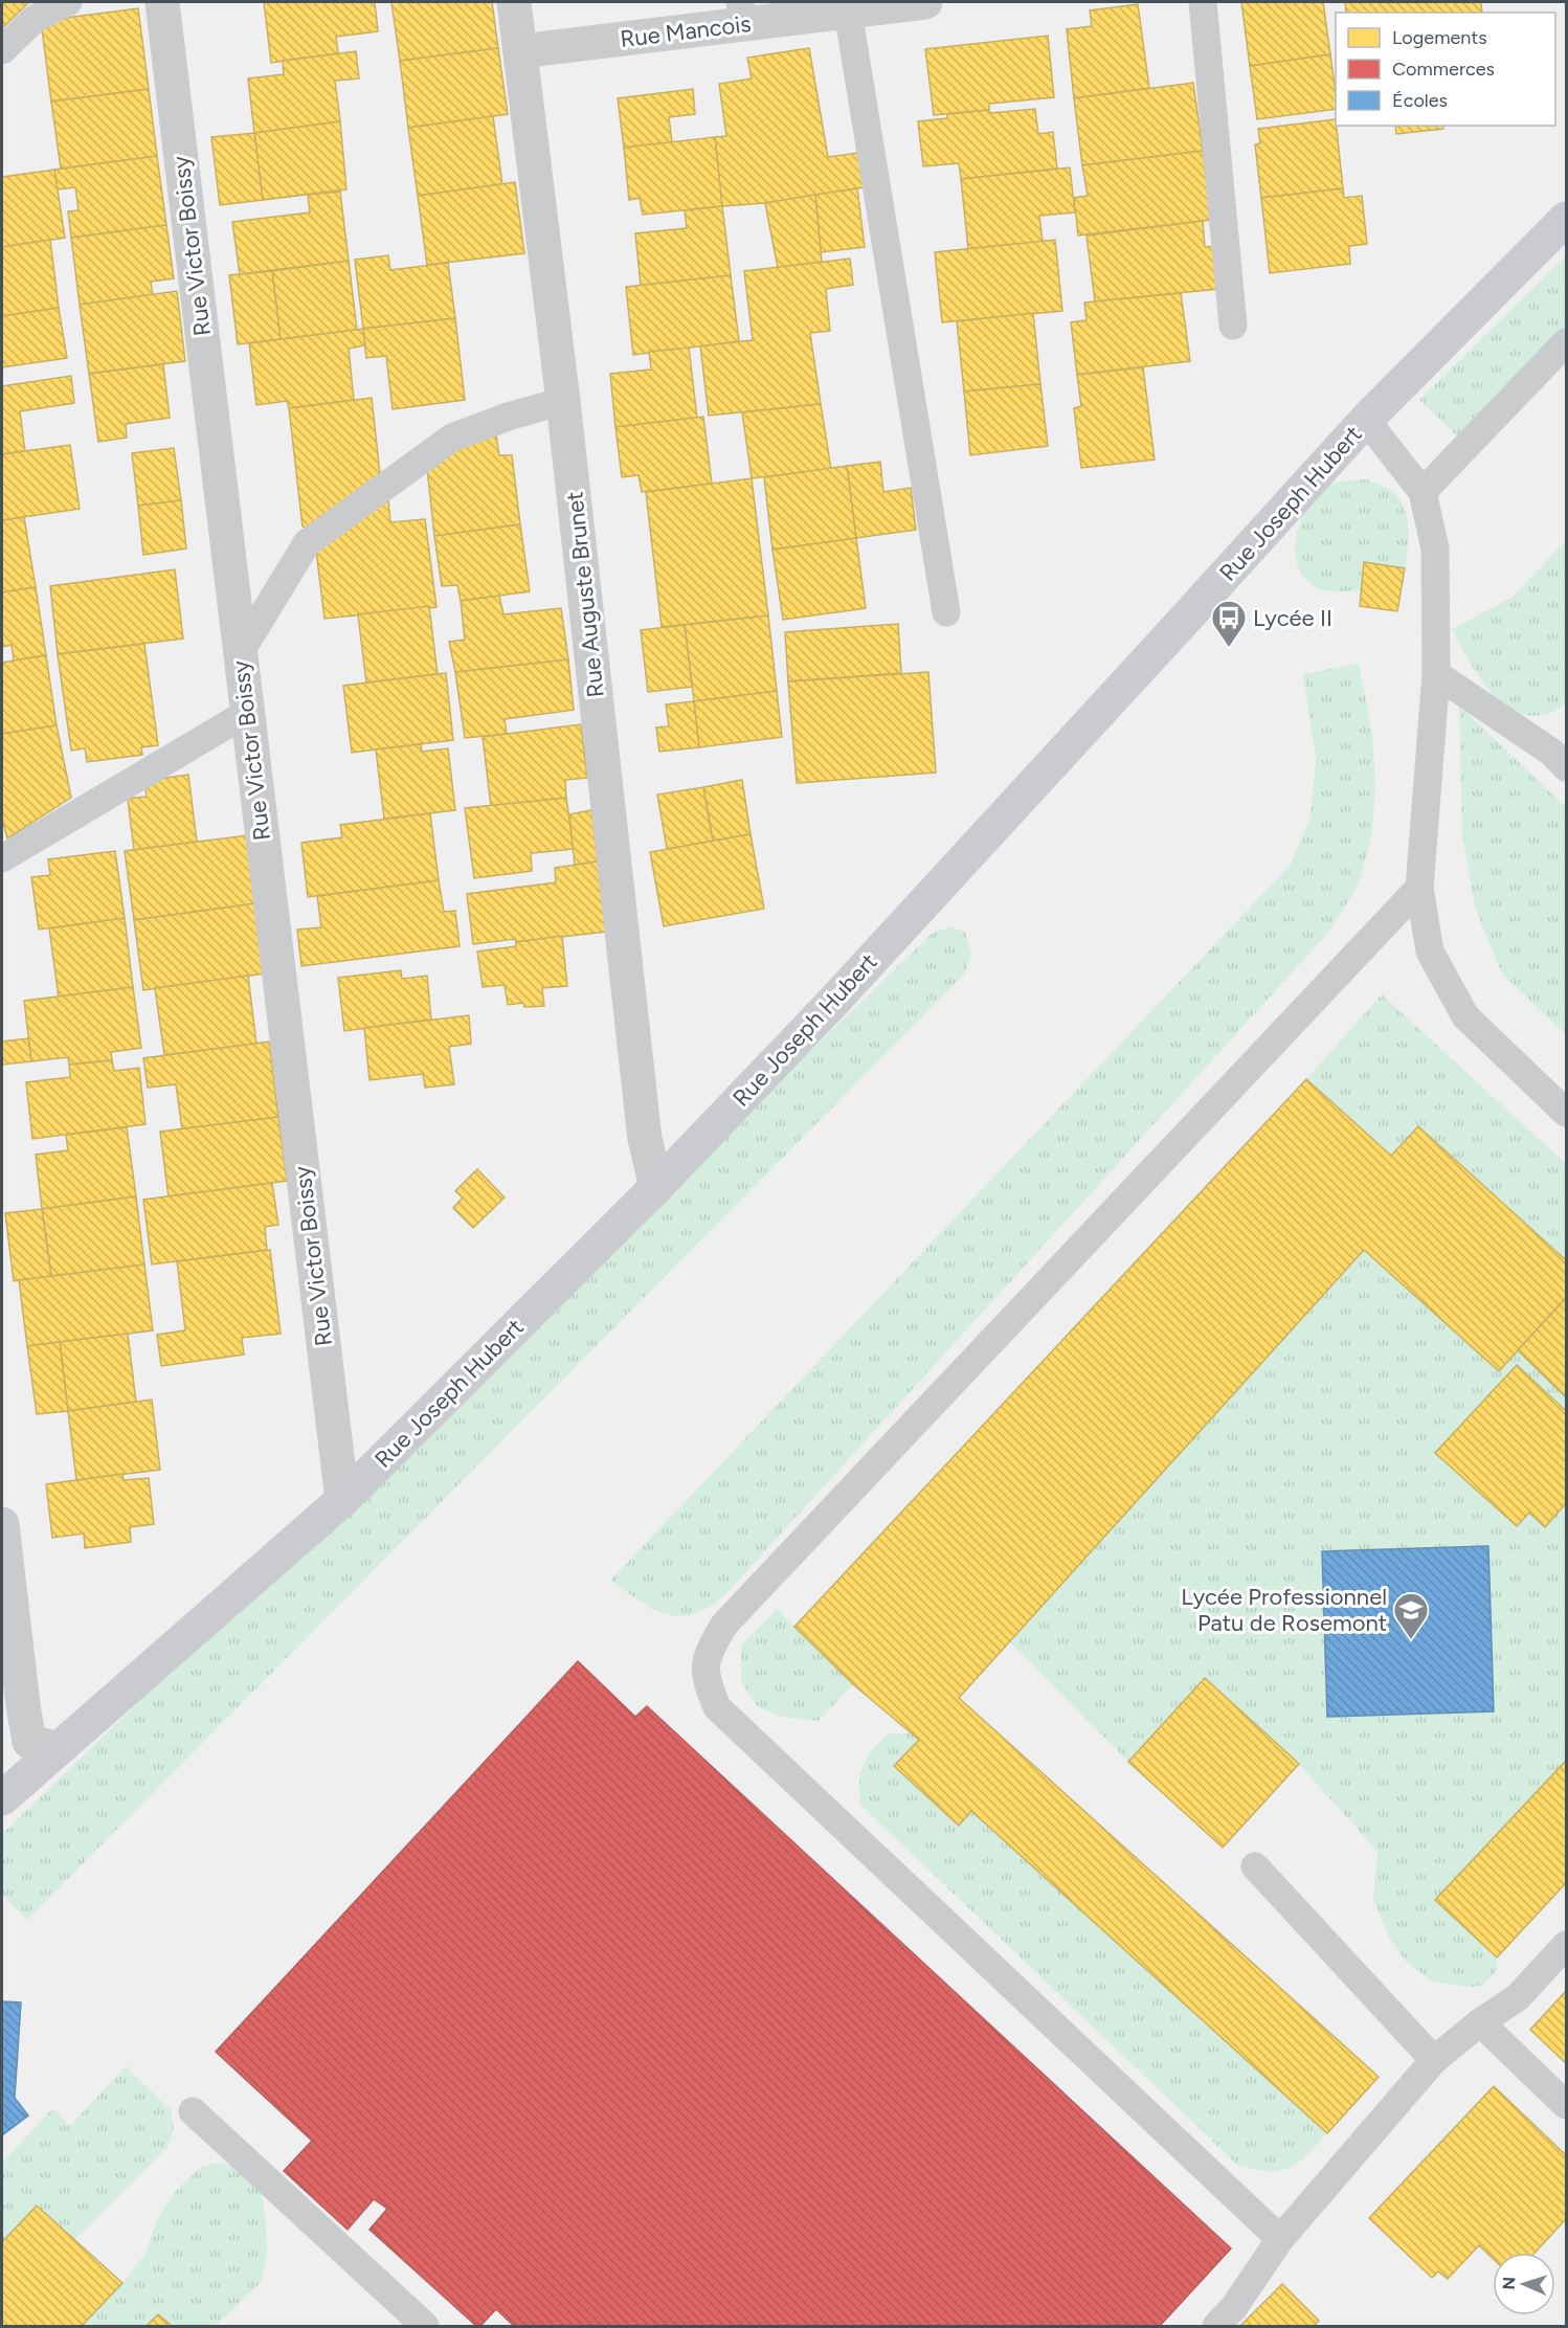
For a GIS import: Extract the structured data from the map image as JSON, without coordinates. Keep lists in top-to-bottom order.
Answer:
{
  "streets": {
    "street": [
      "Rue Mancois",
      "Rue Victor Boissy",
      "Rue Joseph Hubert",
      "Rue Auguste Brunet"
    ]
  },
  "crossings": [
    ["Rue Mancois", "Rue Auguste Brunet"],
    ["Rue Victor Boissy", "Rue Joseph Hubert"],
    ["Rue Joseph Hubert", "Rue Auguste Brunet"]
  ],
  "places": {
    "bus stop": ["Lycée II"],
    "school or university": ["Lycée Professionnel Patu de Rosemont"]
  },
  "legend": ["Logements", "Commerces", "Écoles"],
  "north": "left"
}
